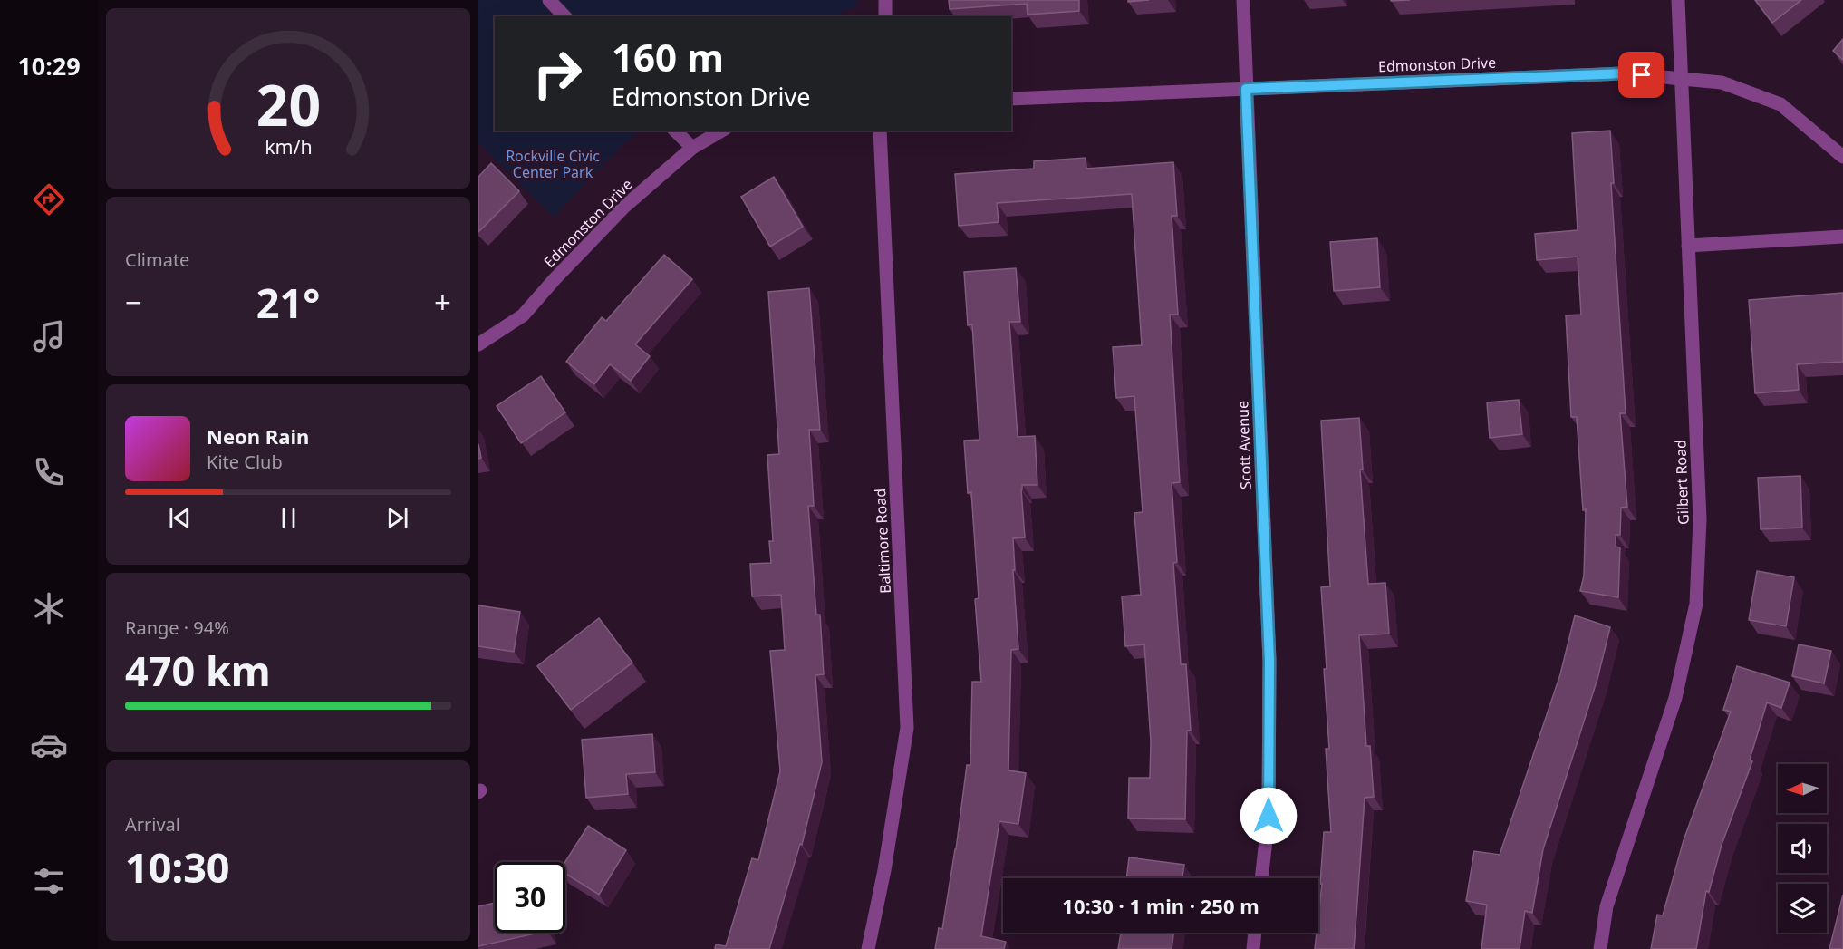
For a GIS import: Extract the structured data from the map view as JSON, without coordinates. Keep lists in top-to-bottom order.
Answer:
{
  "streets": {
    "street": [
      "Edmonston Drive",
      "Scott Avenue",
      "Gilbert Road",
      "Baltimore Road"
    ]
  },
  "crossings": [
    ["Edmonston Drive", "Scott Avenue"],
    ["Edmonston Drive", "Gilbert Road"]
  ],
  "parks": ["Rockville Civic Center Park"],
  "north": "left",
  "page": {
    "tabs": "10:29",
    "turn": ["160 m", "Edmonston Drive"],
    "tile": [
      "Climate",
      ["Range · 94%", "470 km"],
      ["Arrival", "10:30"]
    ],
    "heat": ["−", "21°", "+"],
    "song": ["Neon Rain", "Kite Club"],
    "limit": "30",
    "trip": "10:30 · 1 min · 250 m",
    "gauge": ["20", "km/h"]
  }
}
